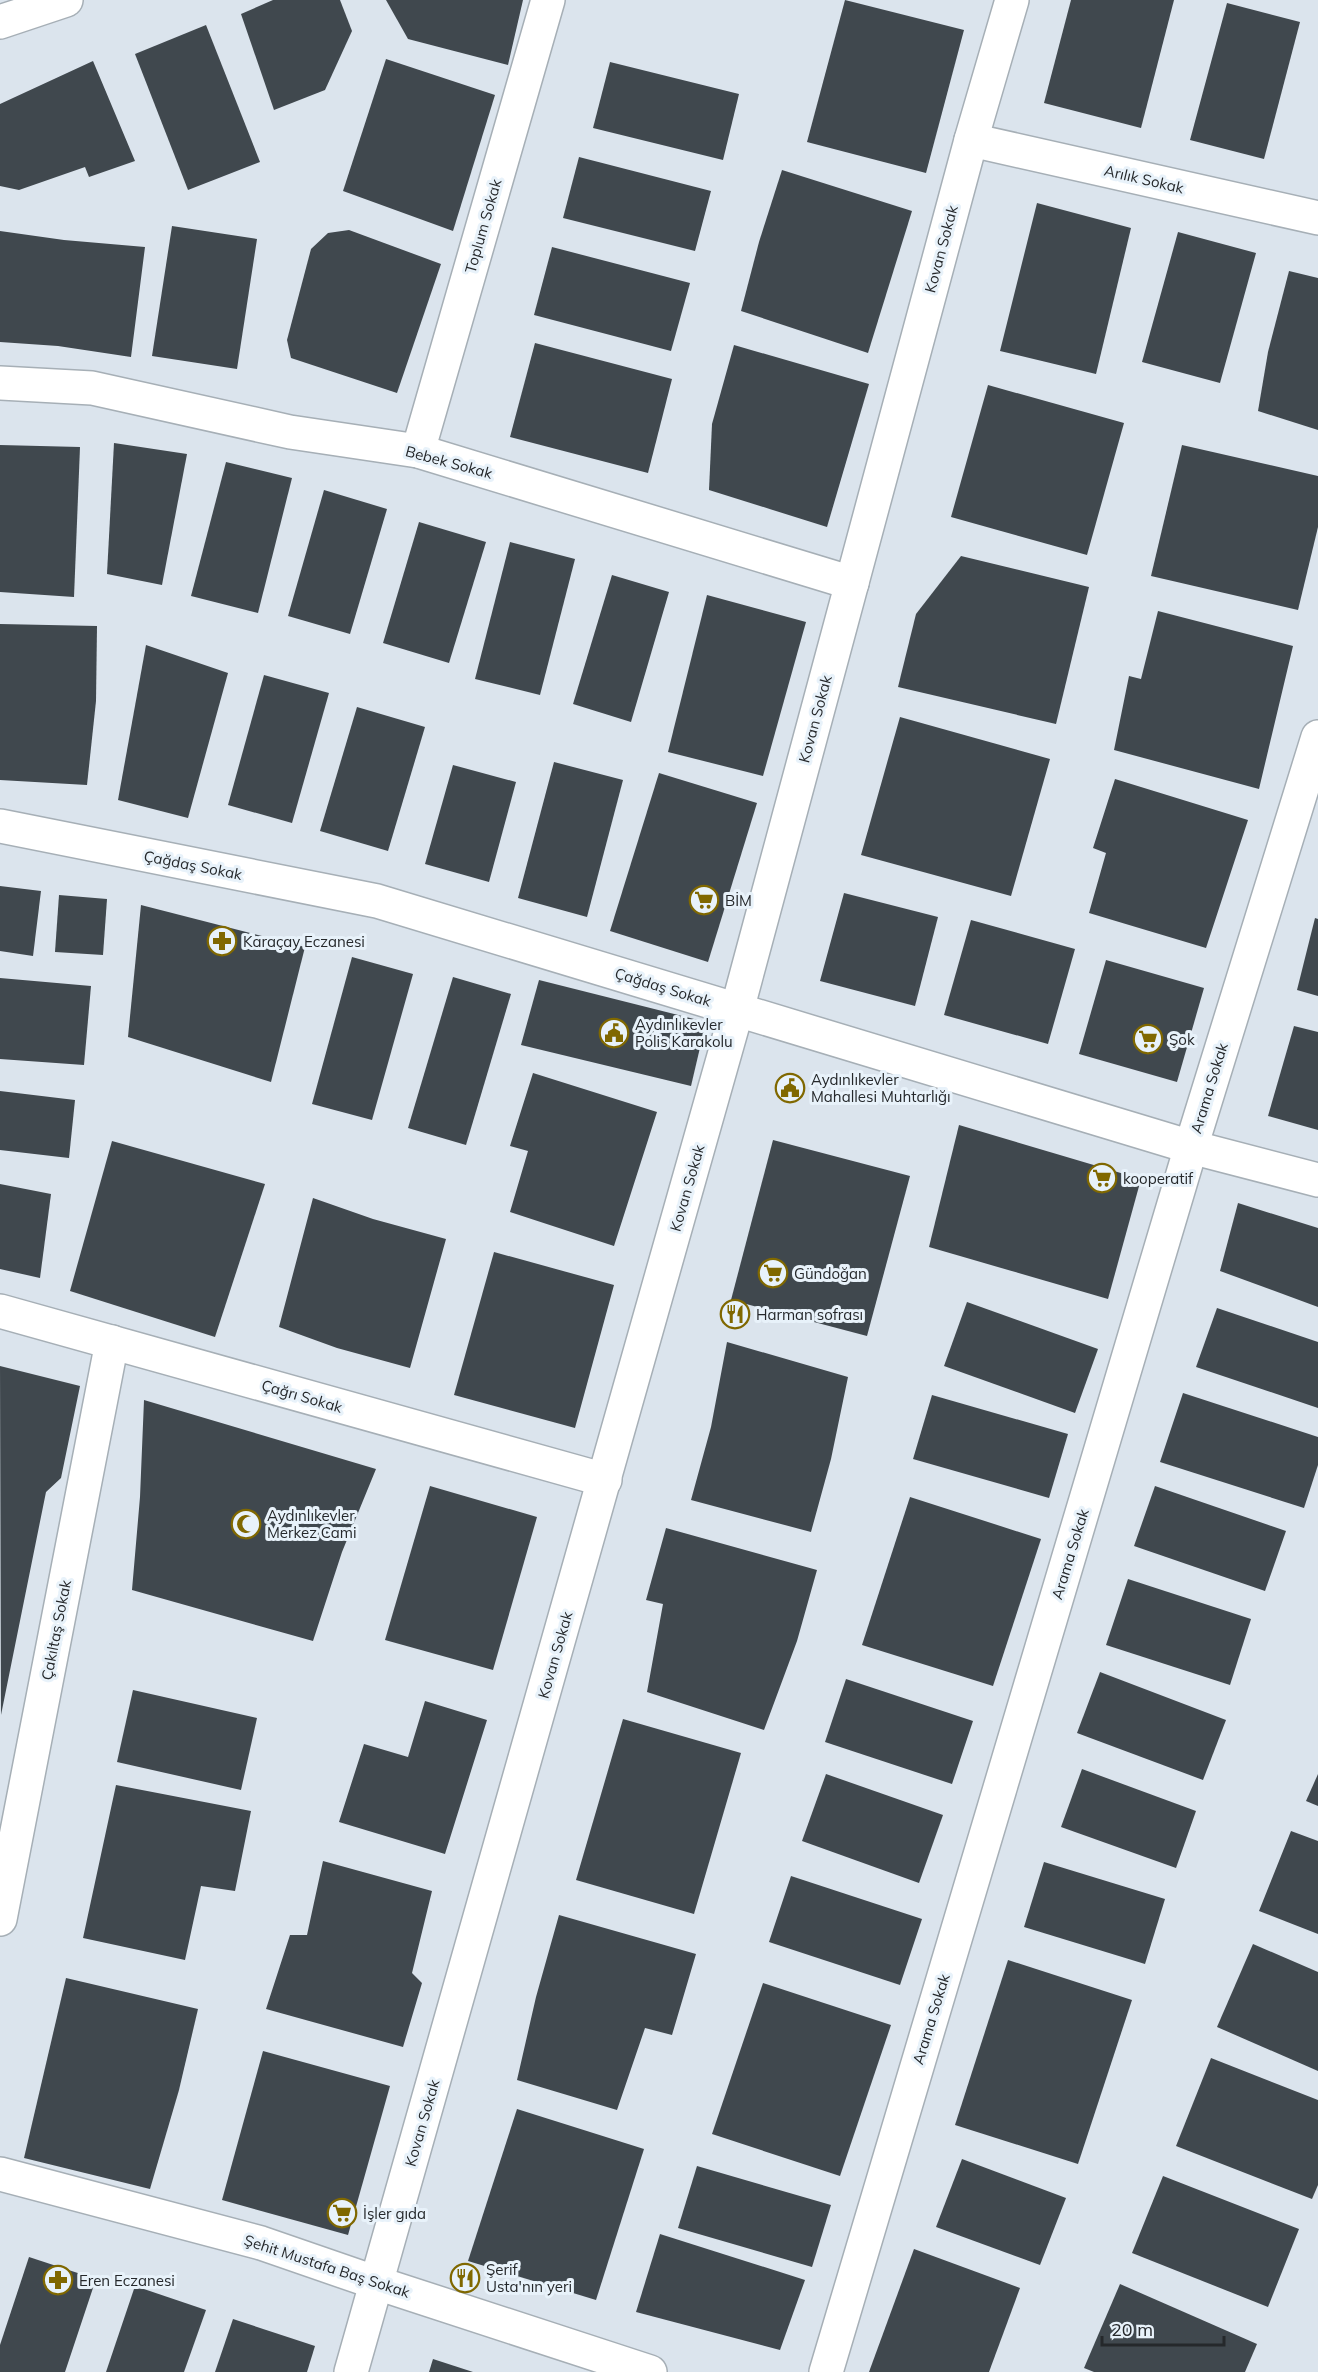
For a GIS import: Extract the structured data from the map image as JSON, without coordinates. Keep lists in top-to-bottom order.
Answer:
{
  "streets": {
    "street": [
      "Arılık Sokak",
      "Toplum Sokak",
      "Kovan Sokak",
      "Bebek Sokak",
      "Çağdaş Sokak",
      "Arama Sokak",
      "Çağrı Sokak",
      "Çakıltaş Sokak",
      "Şehit Mustafa Baş Sokak"
    ]
  },
  "crossings": [
    ["Arılık Sokak", "Kovan Sokak"],
    ["Toplum Sokak", "Bebek Sokak"],
    ["Kovan Sokak", "Bebek Sokak"],
    ["Kovan Sokak", "Çağdaş Sokak"],
    ["Kovan Sokak", "Çağrı Sokak"],
    ["Kovan Sokak", "Şehit Mustafa Baş Sokak"],
    ["Çağdaş Sokak", "Arama Sokak"],
    ["Çağrı Sokak", "Çakıltaş Sokak"]
  ],
  "places": {
    "supermarket": [
      "BİM",
      "Şok",
      "kooperatif",
      "Gündoğan",
      "İşler gıda"
    ],
    "pharmacy": ["Karaçay Eczanesi", "Eren Eczanesi"],
    "public building": ["Aydınlıkevler Polis Karakolu", "Aydınlıkevler Mahallesi Muhtarlığı"],
    "restaurant": ["Harman sofrası", "Şerif Usta'nın yeri"],
    "mosque": ["Aydınlıkevler Merkez Cami"]
  },
  "scale_bar": "20 m"
}
